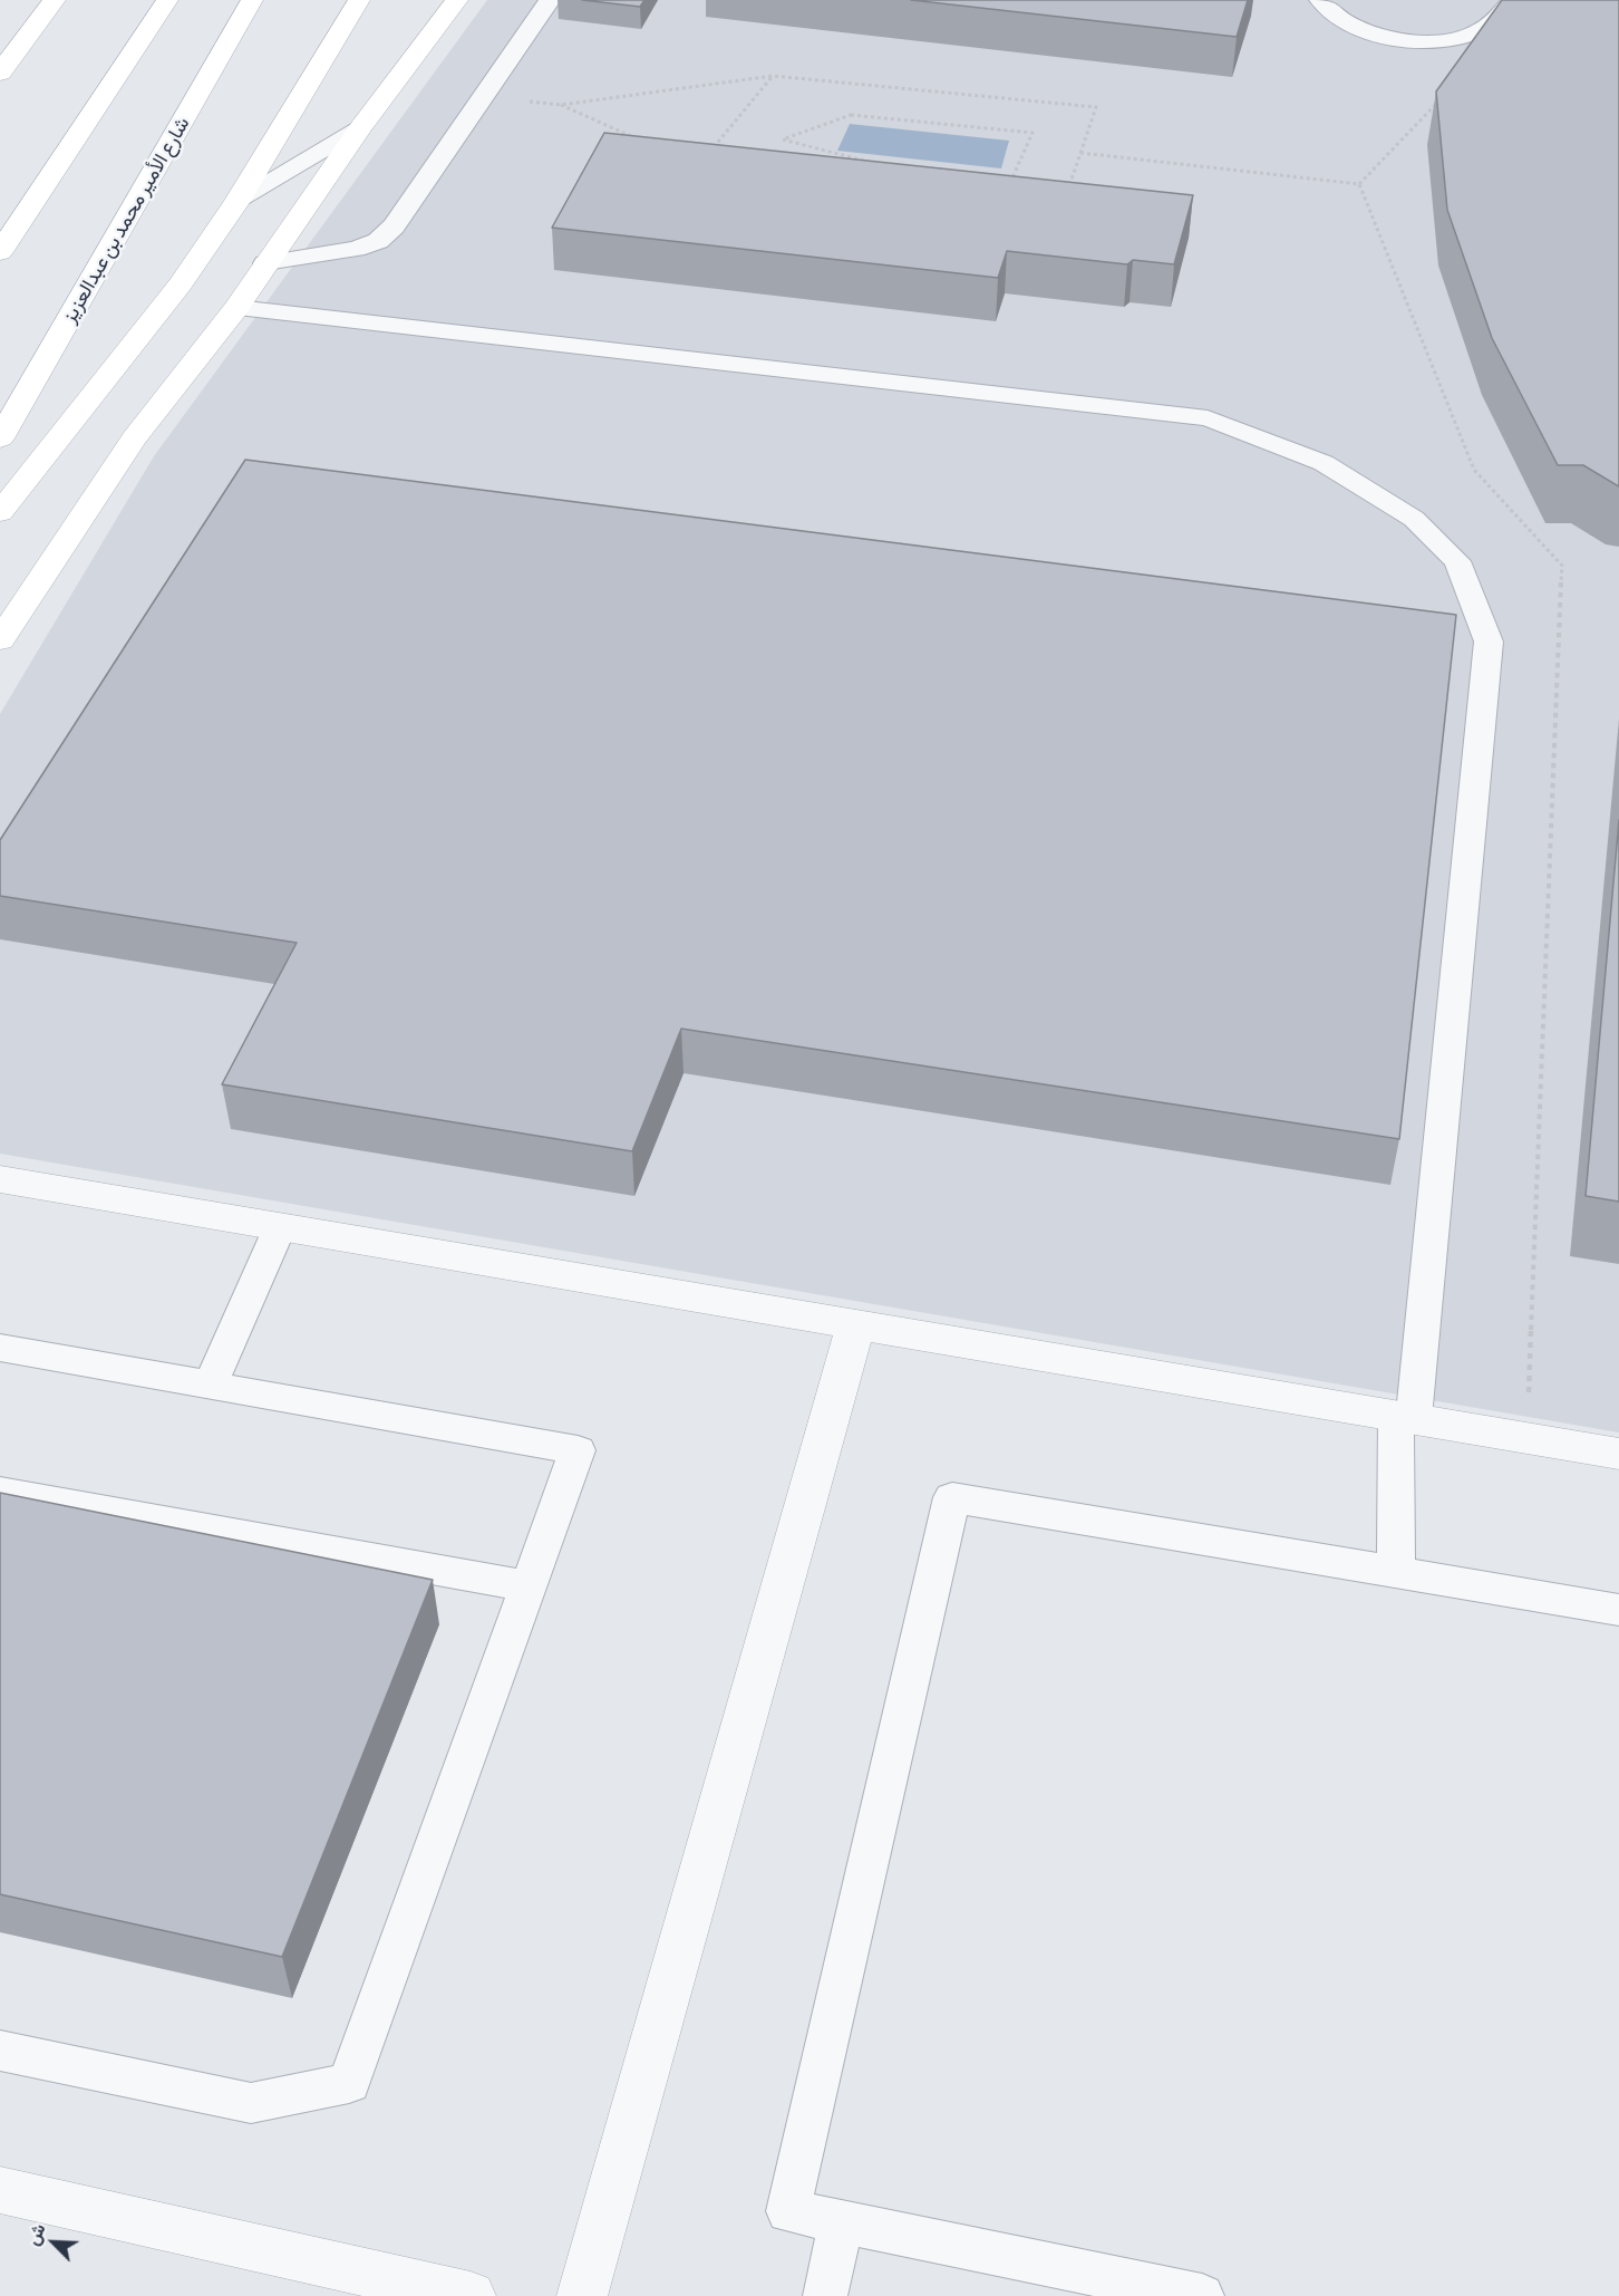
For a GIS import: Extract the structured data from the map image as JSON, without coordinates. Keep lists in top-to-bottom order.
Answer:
{
  "streets": {
    "main road": ["شارع الأمير محمد بن عبدالعزيز"]
  },
  "north": "top left"
}
